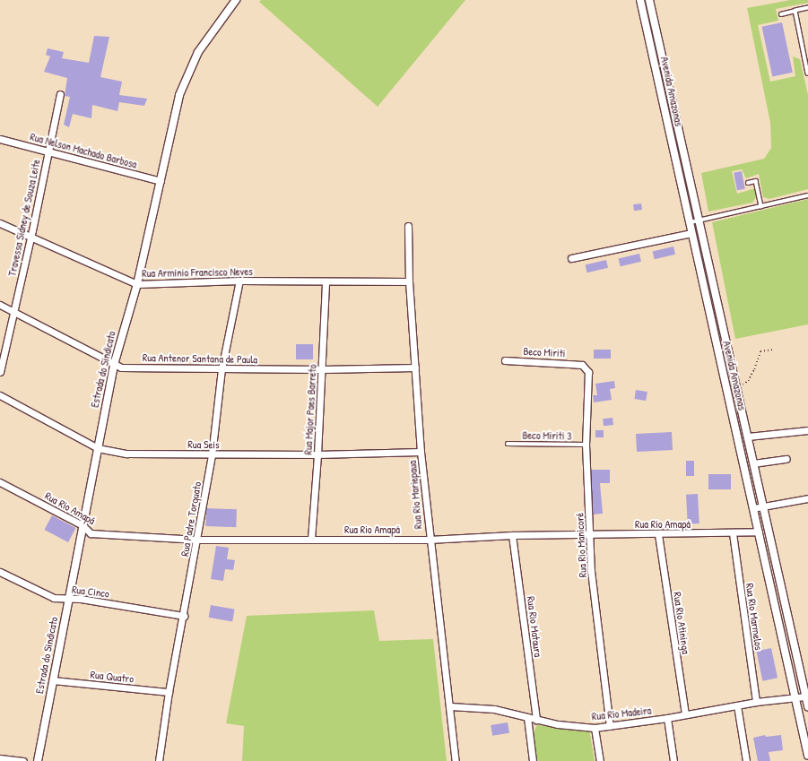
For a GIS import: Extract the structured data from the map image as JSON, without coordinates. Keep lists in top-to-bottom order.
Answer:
{
  "streets": {
    "street": [
      "Avenida Amazonas",
      "Rua Nelson Machado Barbosa",
      "Travessa Sidney de Souza Leite",
      "Rua Armínio Francisco Neves",
      "Beco Miriti",
      "Rua Antenor Santana de Paula",
      "Estrada do Sindicato",
      "Rua Major Paes Barreto",
      "Rua Seis",
      "Rua Rio Mariepaua",
      "Rua Rio Amapá",
      "Rua Padre Torquato",
      "Rua Rio Manicoré",
      "Rua Cinco",
      "Rua Rio Marmelos",
      "Rua Rio Atininga",
      "Rua Rio Mataura",
      "Rua Quatro",
      "Rua Rio Madeira"
    ],
    "lane": ["Beco Miriti 3"]
  },
  "crossings": [
    ["Avenida Amazonas", "Rua Rio Amapá"],
    ["Avenida Amazonas", "Rua Rio Madeira"],
    ["Rua Nelson Machado Barbosa", "Travessa Sidney de Souza Leite"],
    ["Rua Nelson Machado Barbosa", "Estrada do Sindicato"],
    ["Travessa Sidney de Souza Leite", "Rua Armínio Francisco Neves"],
    ["Travessa Sidney de Souza Leite", "Rua Antenor Santana de Paula"],
    ["Rua Armínio Francisco Neves", "Estrada do Sindicato"],
    ["Rua Armínio Francisco Neves", "Rua Major Paes Barreto"],
    ["Rua Armínio Francisco Neves", "Rua Rio Mariepaua"],
    ["Rua Armínio Francisco Neves", "Rua Padre Torquato"],
    ["Beco Miriti", "Rua Rio Manicoré"],
    ["Rua Antenor Santana de Paula", "Estrada do Sindicato"],
    ["Rua Antenor Santana de Paula", "Rua Major Paes Barreto"],
    ["Rua Antenor Santana de Paula", "Rua Rio Mariepaua"],
    ["Rua Antenor Santana de Paula", "Rua Padre Torquato"],
    ["Estrada do Sindicato", "Rua Seis"],
    ["Estrada do Sindicato", "Rua Rio Amapá"],
    ["Estrada do Sindicato", "Rua Cinco"],
    ["Estrada do Sindicato", "Rua Quatro"],
    ["Rua Major Paes Barreto", "Rua Seis"],
    ["Rua Major Paes Barreto", "Rua Rio Amapá"],
    ["Beco Miriti 3", "Rua Rio Manicoré"],
    ["Rua Seis", "Rua Rio Mariepaua"],
    ["Rua Seis", "Rua Padre Torquato"],
    ["Rua Rio Mariepaua", "Rua Rio Amapá"],
    ["Rua Rio Mariepaua", "Rua Rio Madeira"],
    ["Rua Rio Amapá", "Rua Padre Torquato"],
    ["Rua Rio Amapá", "Rua Rio Manicoré"],
    ["Rua Rio Amapá", "Rua Rio Marmelos"],
    ["Rua Rio Amapá", "Rua Rio Atininga"],
    ["Rua Rio Amapá", "Rua Rio Mataura"],
    ["Rua Padre Torquato", "Rua Cinco"],
    ["Rua Padre Torquato", "Rua Quatro"],
    ["Rua Rio Manicoré", "Rua Rio Madeira"],
    ["Rua Rio Marmelos", "Rua Rio Madeira"],
    ["Rua Rio Atininga", "Rua Rio Madeira"],
    ["Rua Rio Mataura", "Rua Rio Madeira"]
  ]
}
